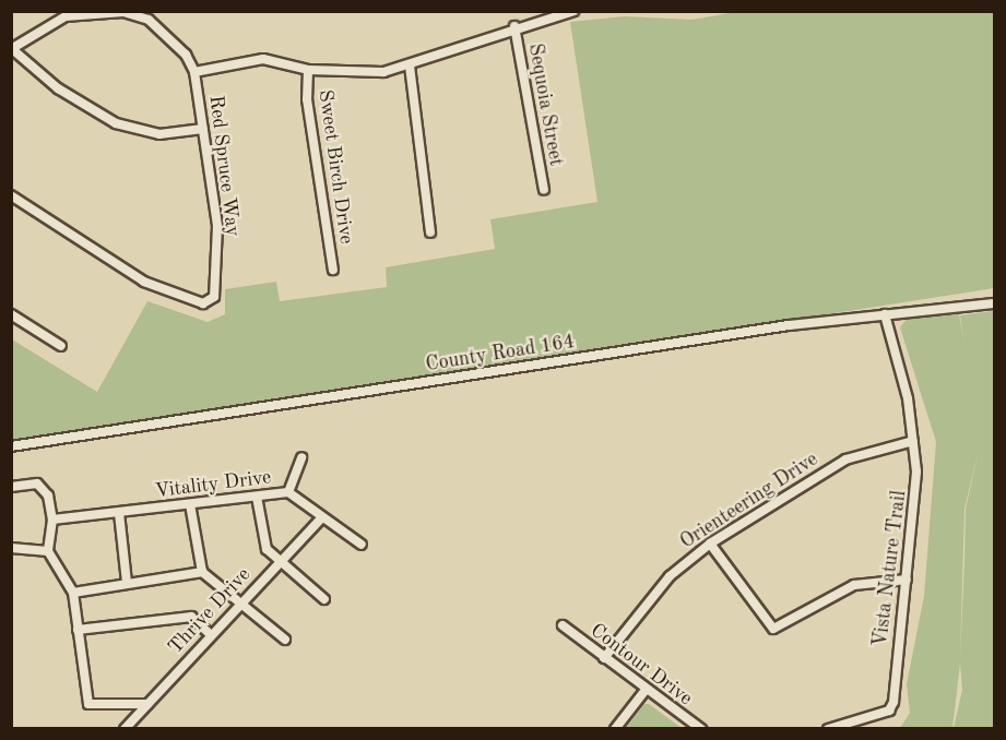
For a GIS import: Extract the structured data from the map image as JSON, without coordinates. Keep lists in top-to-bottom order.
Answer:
{
  "streets": {
    "street": [
      "Sequoia Street",
      "Red Spruce Way",
      "Sweet Birch Drive",
      "County Road 164",
      "Vitality Drive",
      "Orienteering Drive",
      "Vista Nature Trail",
      "Thrive Drive",
      "Contour Drive"
    ]
  },
  "crossings": [
    ["County Road 164", "Vista Nature Trail"],
    ["Vitality Drive", "Thrive Drive"],
    ["Orienteering Drive", "Vista Nature Trail"],
    ["Orienteering Drive", "Contour Drive"]
  ]
}
